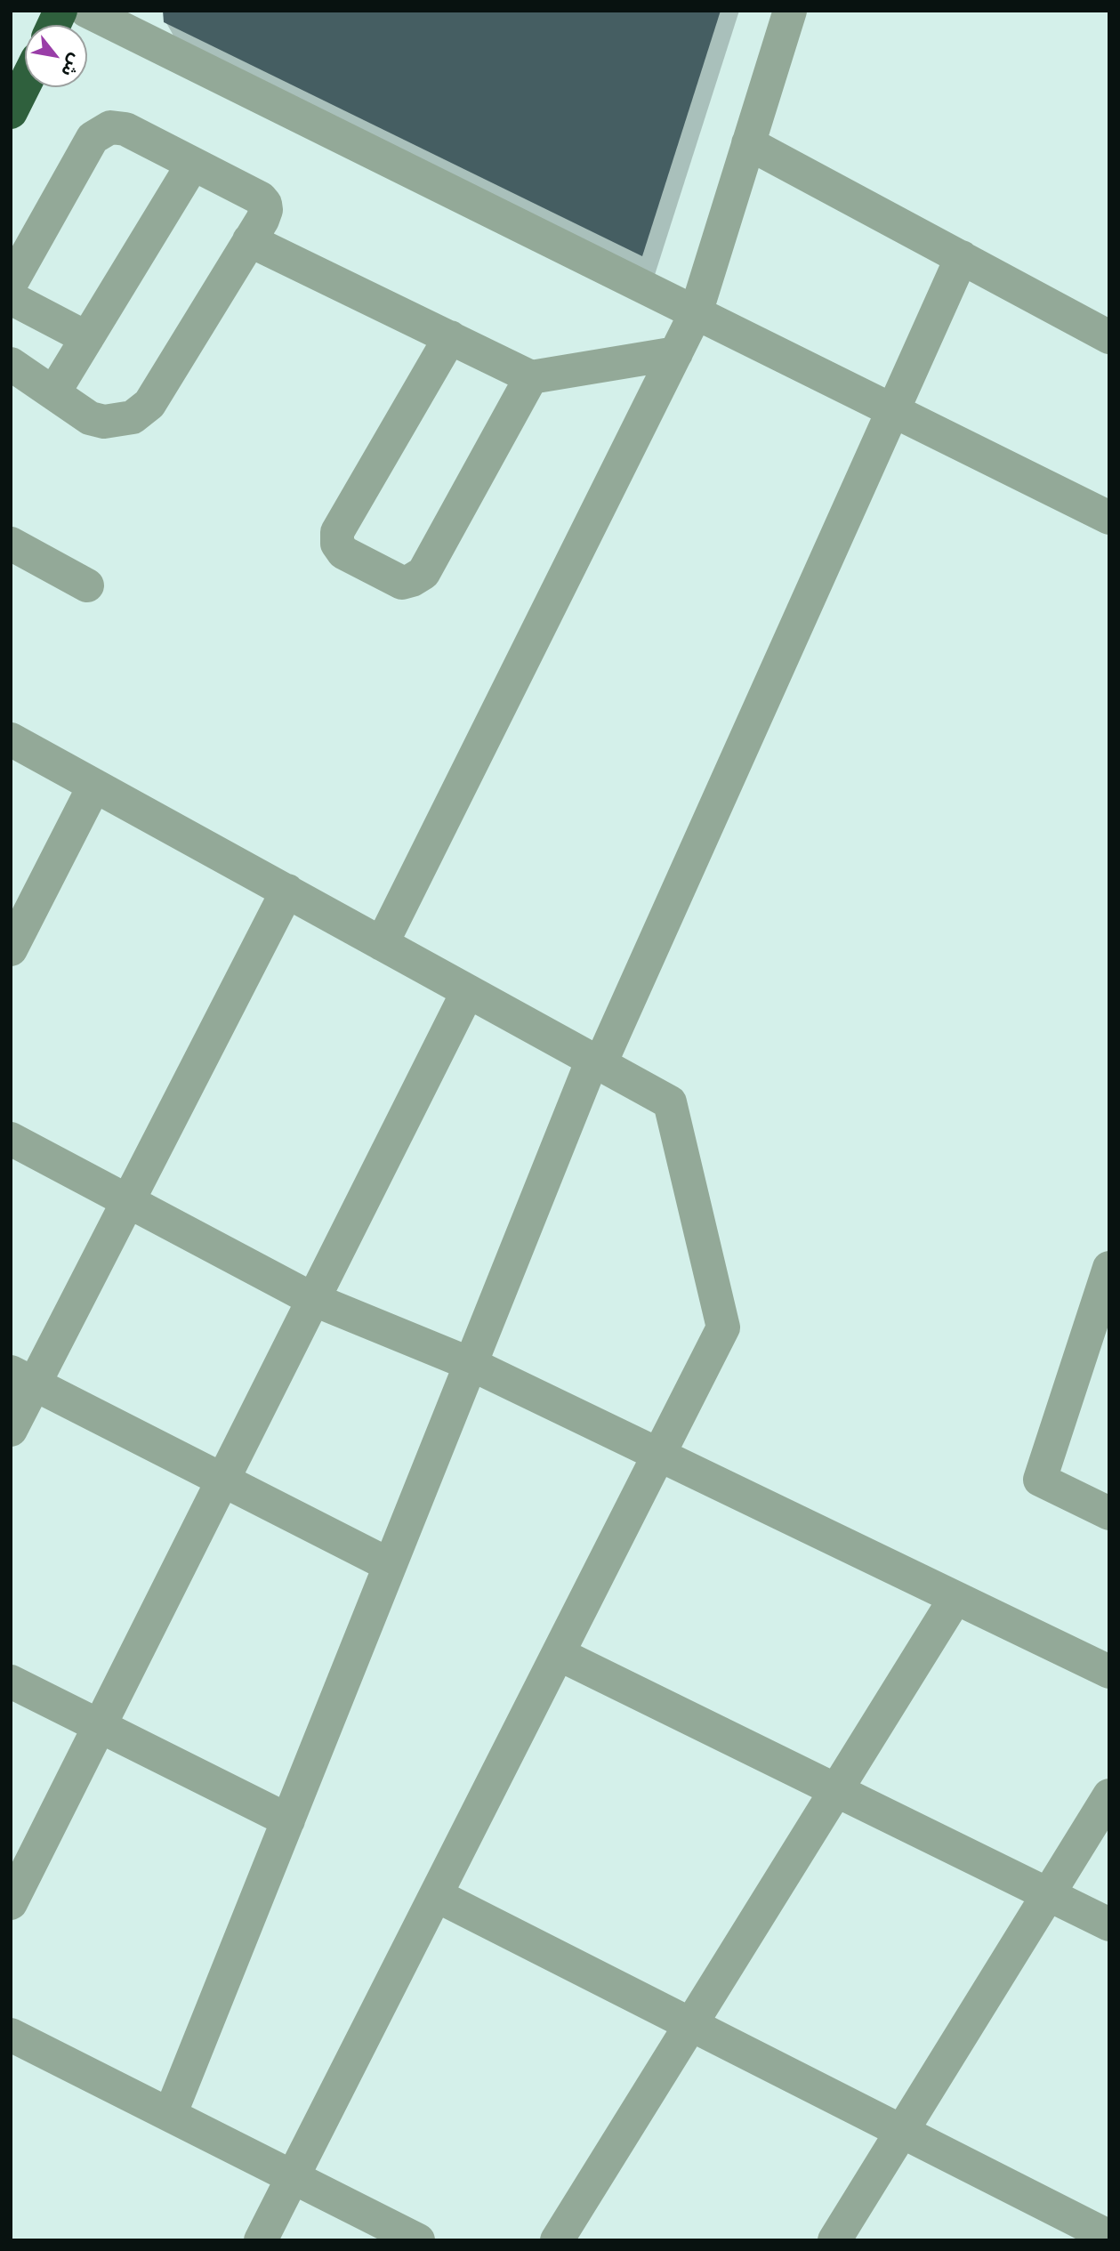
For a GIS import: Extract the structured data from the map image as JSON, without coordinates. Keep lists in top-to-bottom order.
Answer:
{
  "north": "bottom right"
}
